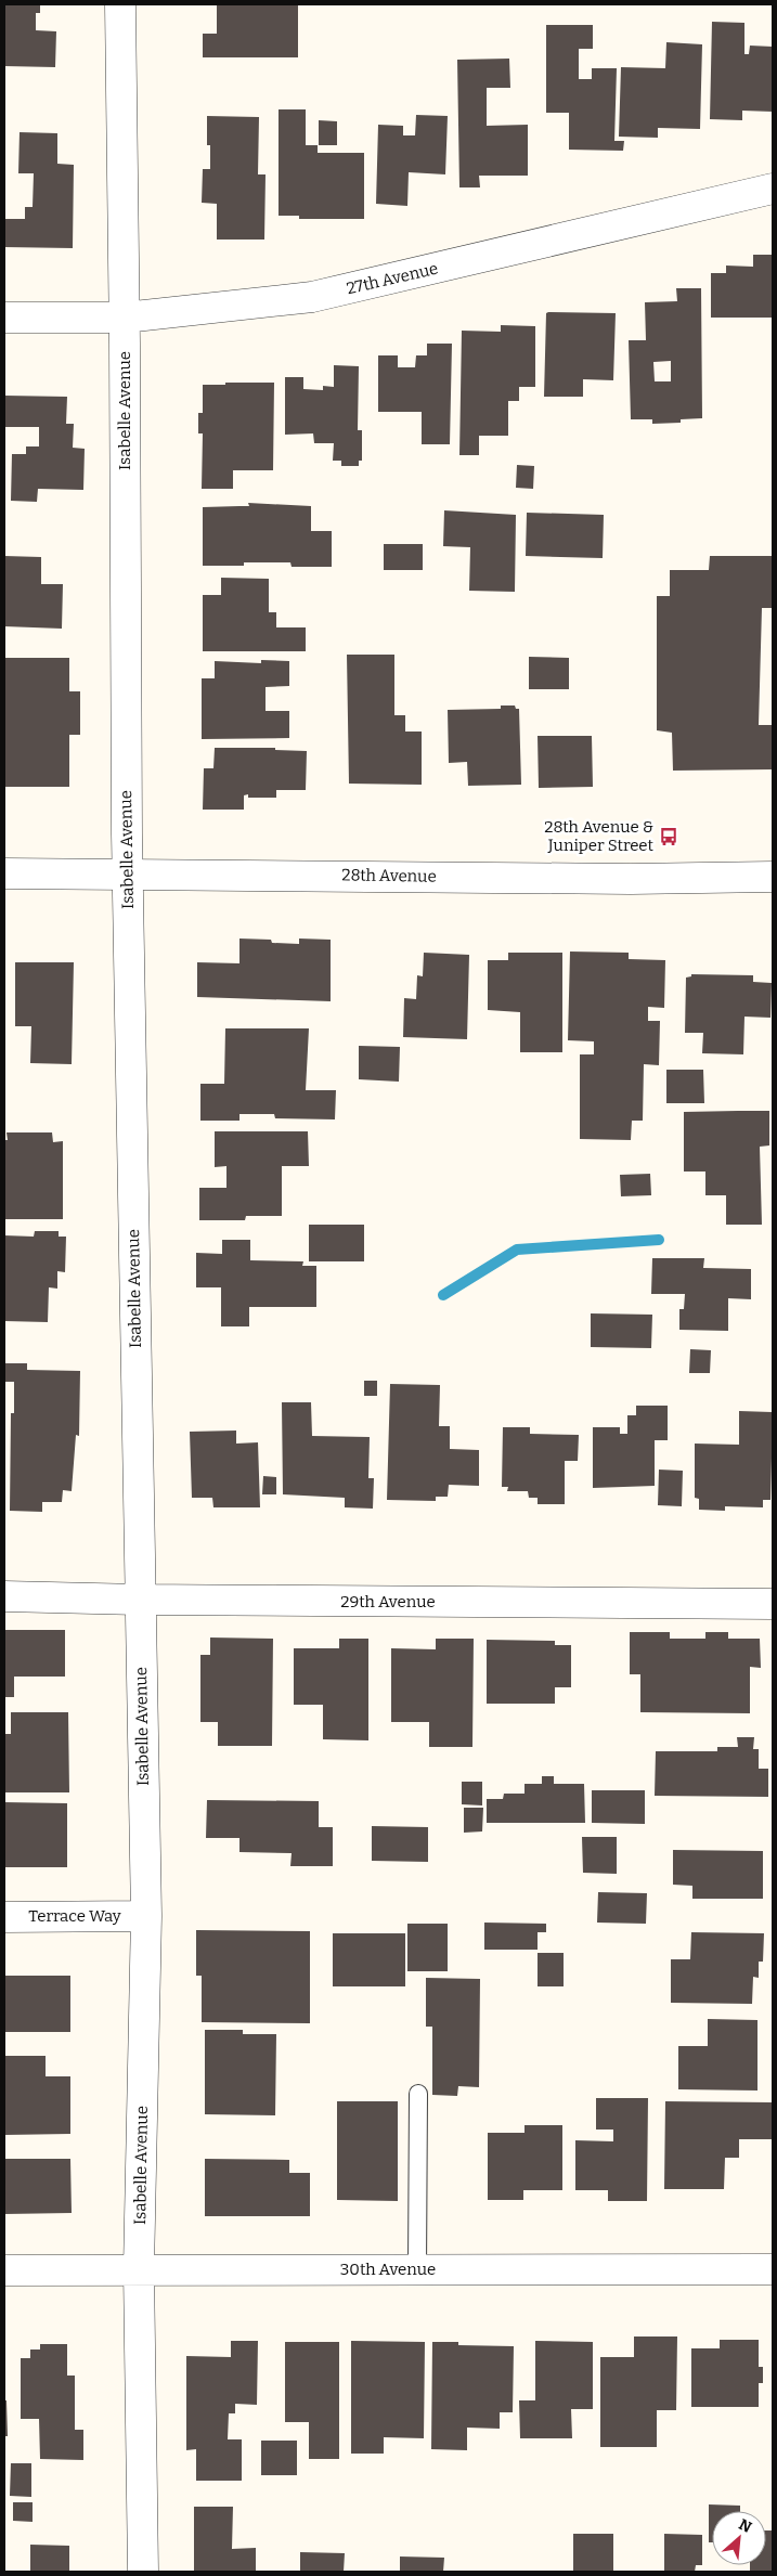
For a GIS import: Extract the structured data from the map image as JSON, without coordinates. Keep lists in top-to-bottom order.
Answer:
{
  "streets": {
    "street": [
      "27th Avenue",
      "Isabelle Avenue",
      "28th Avenue",
      "29th Avenue",
      "Terrace Way",
      "30th Avenue"
    ]
  },
  "crossings": [
    ["27th Avenue", "Isabelle Avenue"],
    ["Isabelle Avenue", "28th Avenue"],
    ["Isabelle Avenue", "29th Avenue"],
    ["Isabelle Avenue", "Terrace Way"],
    ["Isabelle Avenue", "30th Avenue"]
  ],
  "places": {
    "bus stop": ["28th Avenue & Juniper Street"]
  },
  "north": "top right"
}
